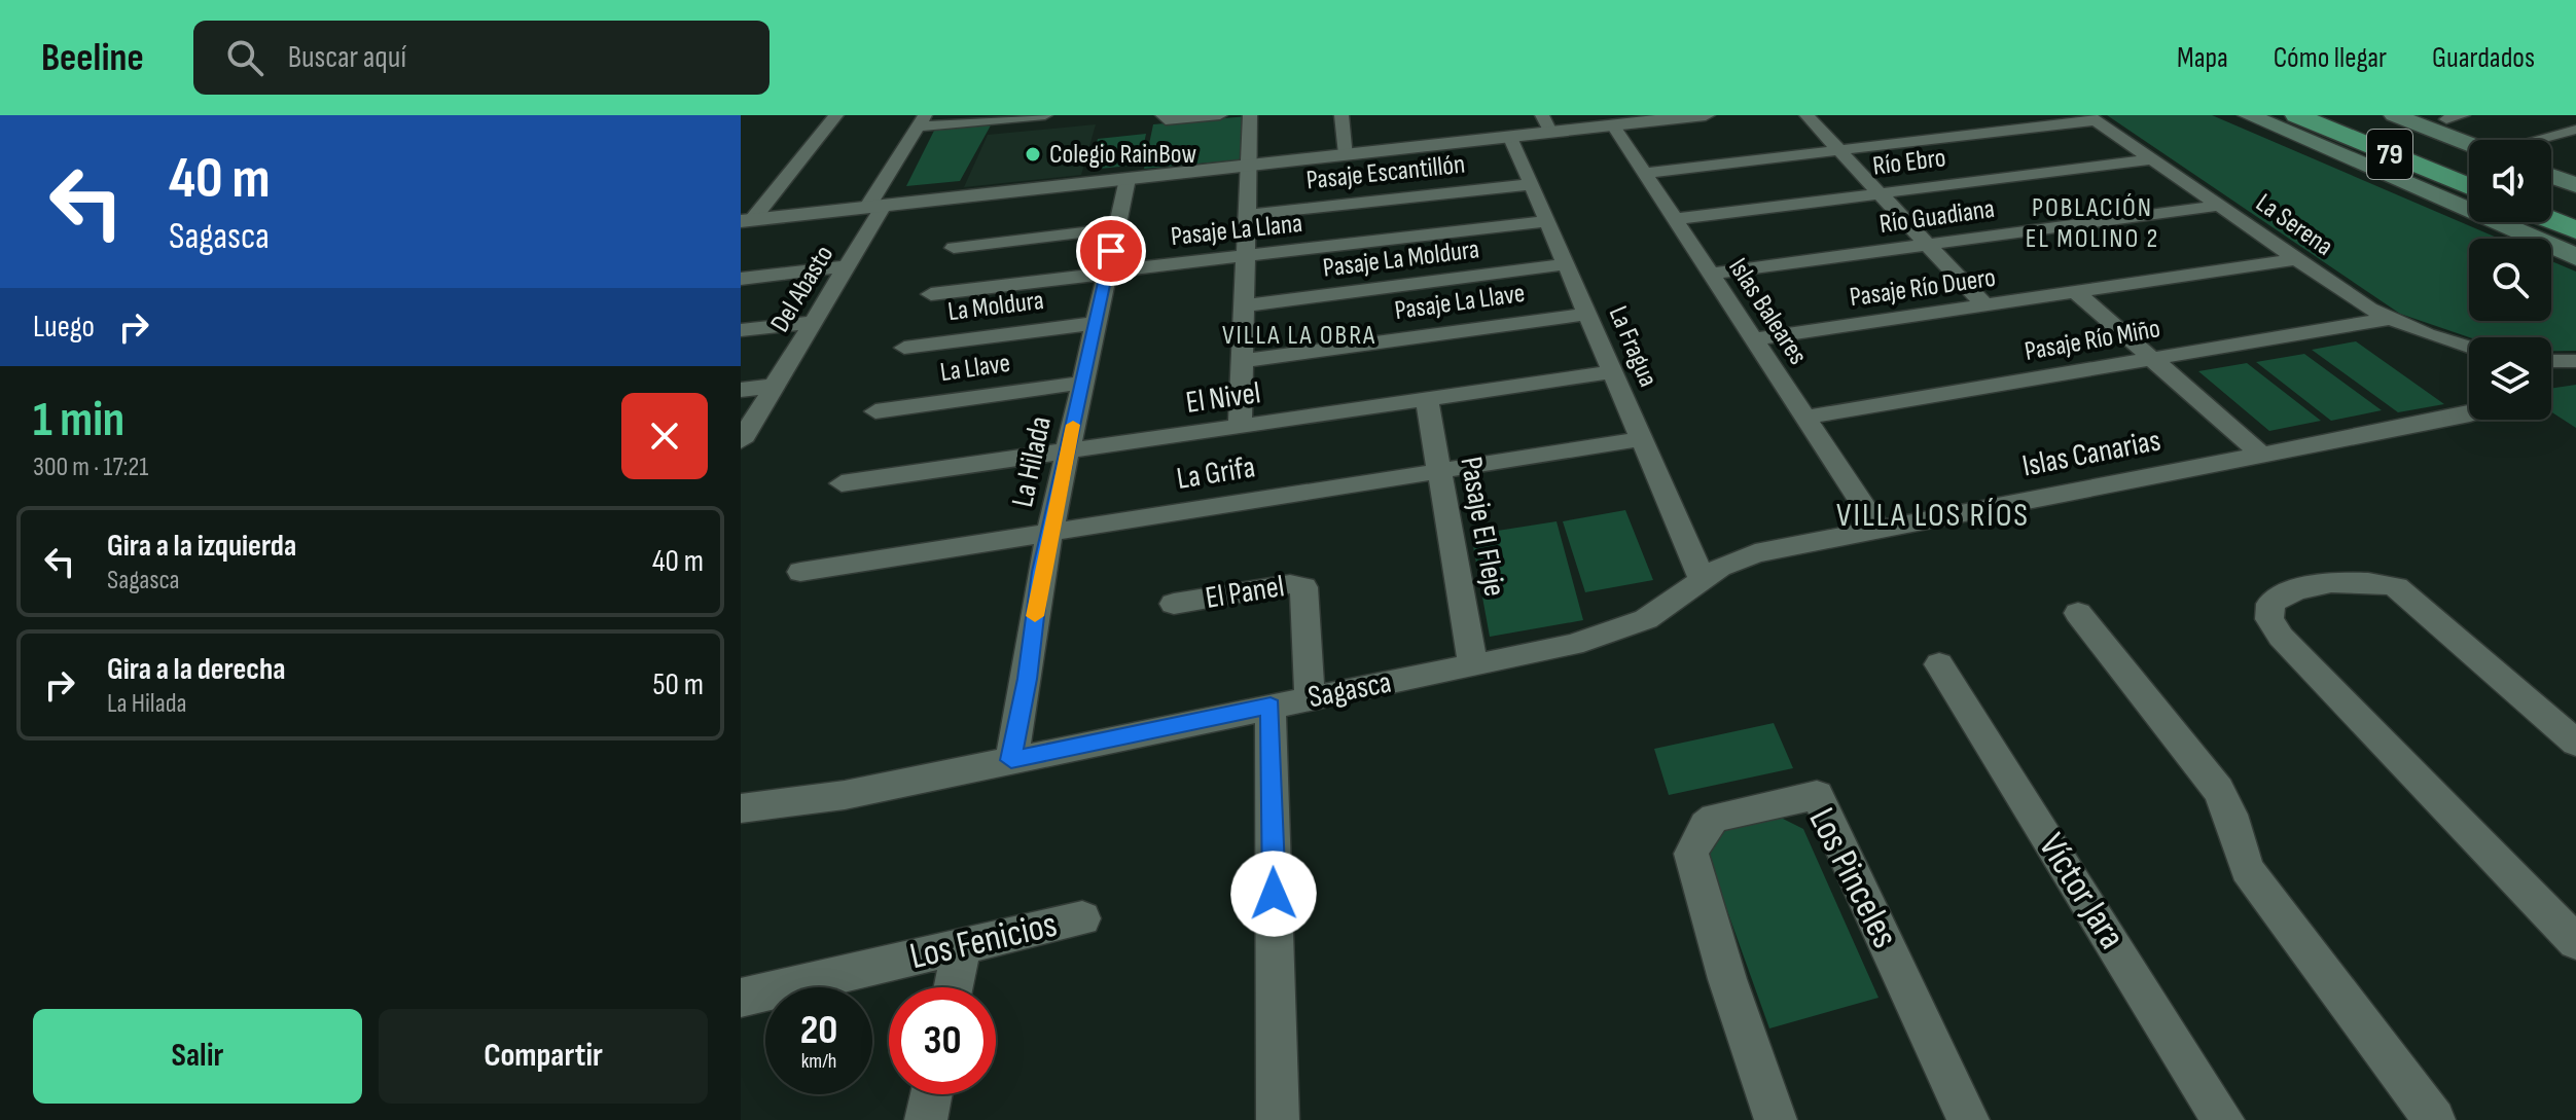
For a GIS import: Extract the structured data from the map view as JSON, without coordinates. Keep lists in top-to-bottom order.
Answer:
{
  "streets": {
    "highway": ["79"],
    "street": [
      "Río Ebro",
      "Pasaje Escantillón",
      "Río Guadiana",
      "La Serena",
      "Pasaje La Llana",
      "Pasaje La Moldura",
      "Pasaje Río Duero",
      "Del Abasto",
      "Pasaje La Llave",
      "La Moldura",
      "Islas Baleares",
      "Pasaje Río Miño",
      "La Fragua",
      "La Llave",
      "El Nivel",
      "Islas Canarias",
      "La Hilada",
      "La Grifa",
      "Pasaje El Fleje",
      "El Panel",
      "Sagasca",
      "Los Pinceles",
      "Víctor Jara",
      "Los Fenicios"
    ]
  },
  "crossings": [
    ["Río Ebro", "La Serena"],
    ["Río Ebro", "Islas Baleares"],
    ["Pasaje Escantillón", "La Fragua"],
    ["Río Guadiana", "La Serena"],
    ["Río Guadiana", "Islas Baleares"],
    ["La Serena", "Pasaje Río Duero"],
    ["La Serena", "Pasaje Río Miño"],
    ["Pasaje La Llana", "La Fragua"],
    ["Pasaje La Llana", "La Hilada"],
    ["Pasaje La Moldura", "La Fragua"],
    ["Pasaje Río Duero", "Islas Baleares"],
    ["Pasaje La Llave", "La Fragua"],
    ["La Moldura", "La Hilada"],
    ["Islas Baleares", "Pasaje Río Miño"],
    ["Islas Baleares", "Islas Canarias"],
    ["La Fragua", "El Nivel"],
    ["La Fragua", "Islas Canarias"],
    ["La Fragua", "La Grifa"],
    ["La Fragua", "Sagasca"],
    ["La Llave", "La Hilada"],
    ["El Nivel", "La Hilada"],
    ["El Nivel", "Pasaje El Fleje"],
    ["Islas Canarias", "Sagasca"],
    ["La Hilada", "La Grifa"],
    ["La Hilada", "Sagasca"],
    ["La Grifa", "Pasaje El Fleje"],
    ["Pasaje El Fleje", "Sagasca"],
    ["El Panel", "Sagasca"]
  ],
  "districts": ["POBLACIÓN EL MOLINO 2", "VILLA LA OBRA", "VILLA LOS RÍOS"],
  "places": ["Colegio RainBow"],
  "page": {
    "header": "Beeline",
    "search": "Buscar aquí",
    "nav": ["Mapa", "Cómo llegar", "Guardados"],
    "turn": ["40 m", "Sagasca"],
    "then": "Luego",
    "heading": ["1 min", "300 m · 17:21"],
    "list": [
      {
        "name": "Gira a la izquierda",
        "note": "Sagasca",
        "value": "40 m"
      },
      {
        "name": "Gira a la derecha",
        "note": "La Hilada",
        "value": "50 m"
      }
    ],
    "speed": "20 km/h",
    "limit": "30",
    "buttons": ["Salir", "Compartir"]
  }
}
